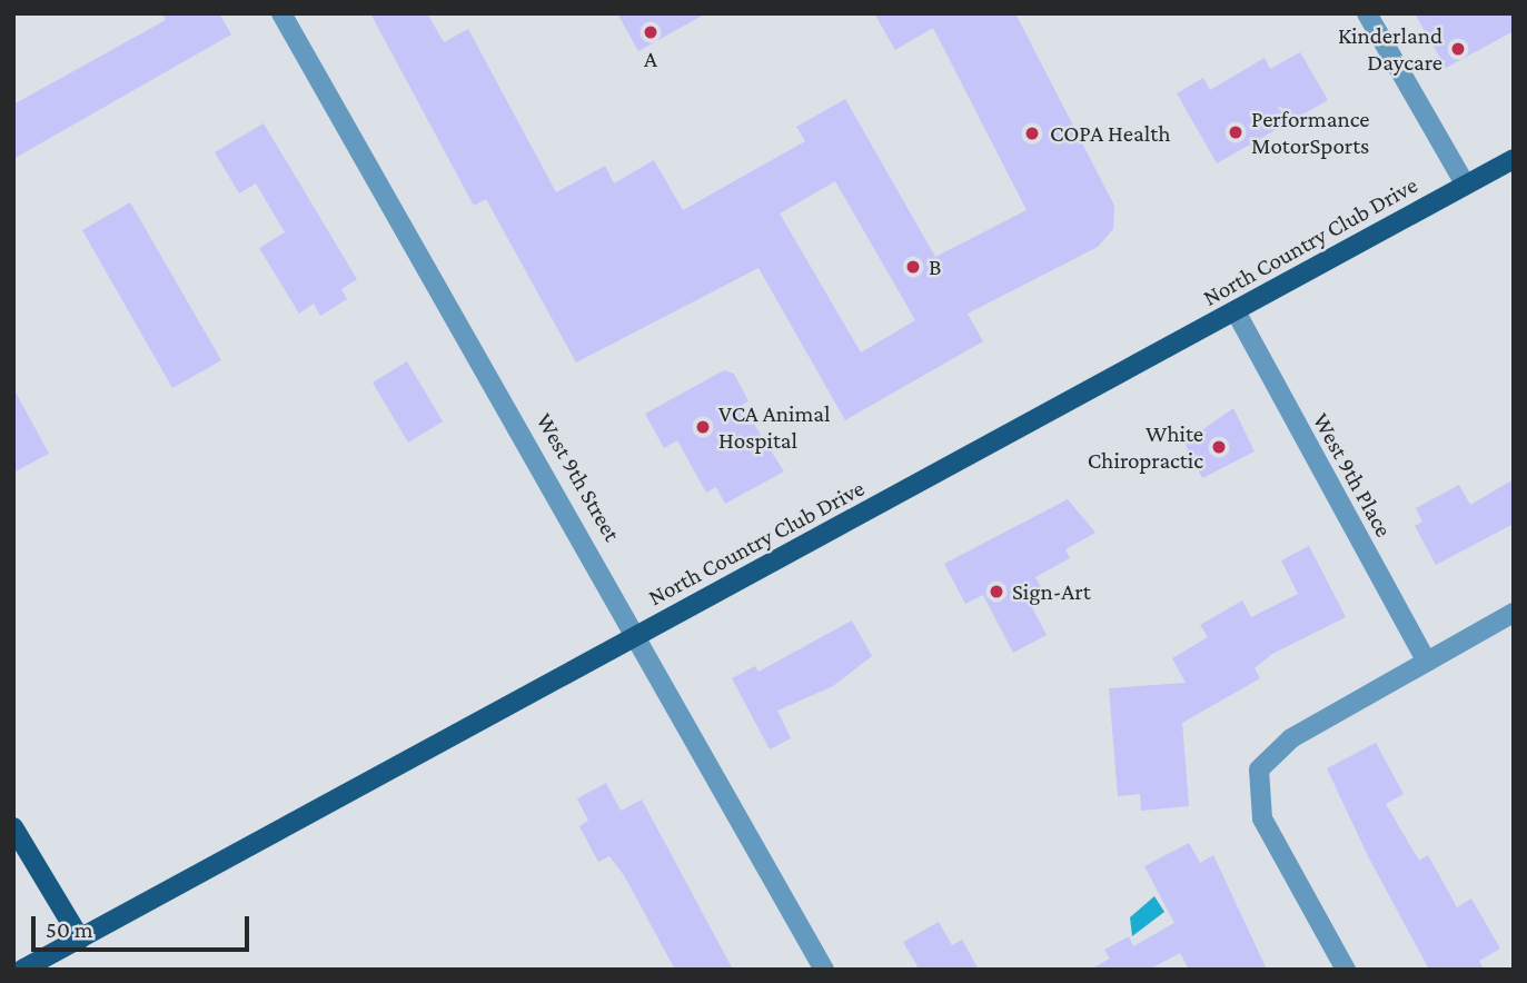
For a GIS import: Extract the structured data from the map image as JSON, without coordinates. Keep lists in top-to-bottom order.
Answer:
{
  "streets": {
    "main road": ["North Country Club Drive"],
    "street": ["West 9th Place", "West 9th Street"]
  },
  "crossings": [
    ["North Country Club Drive", "West 9th Place"],
    ["North Country Club Drive", "West 9th Street"]
  ],
  "places": [
    "A",
    "Kinderland Daycare",
    "Performance MotorSports",
    "COPA Health",
    "B",
    "VCA Animal Hospital",
    "White Chiropractic",
    "Sign-Art"
  ],
  "scale_bar": "50 m"
}
